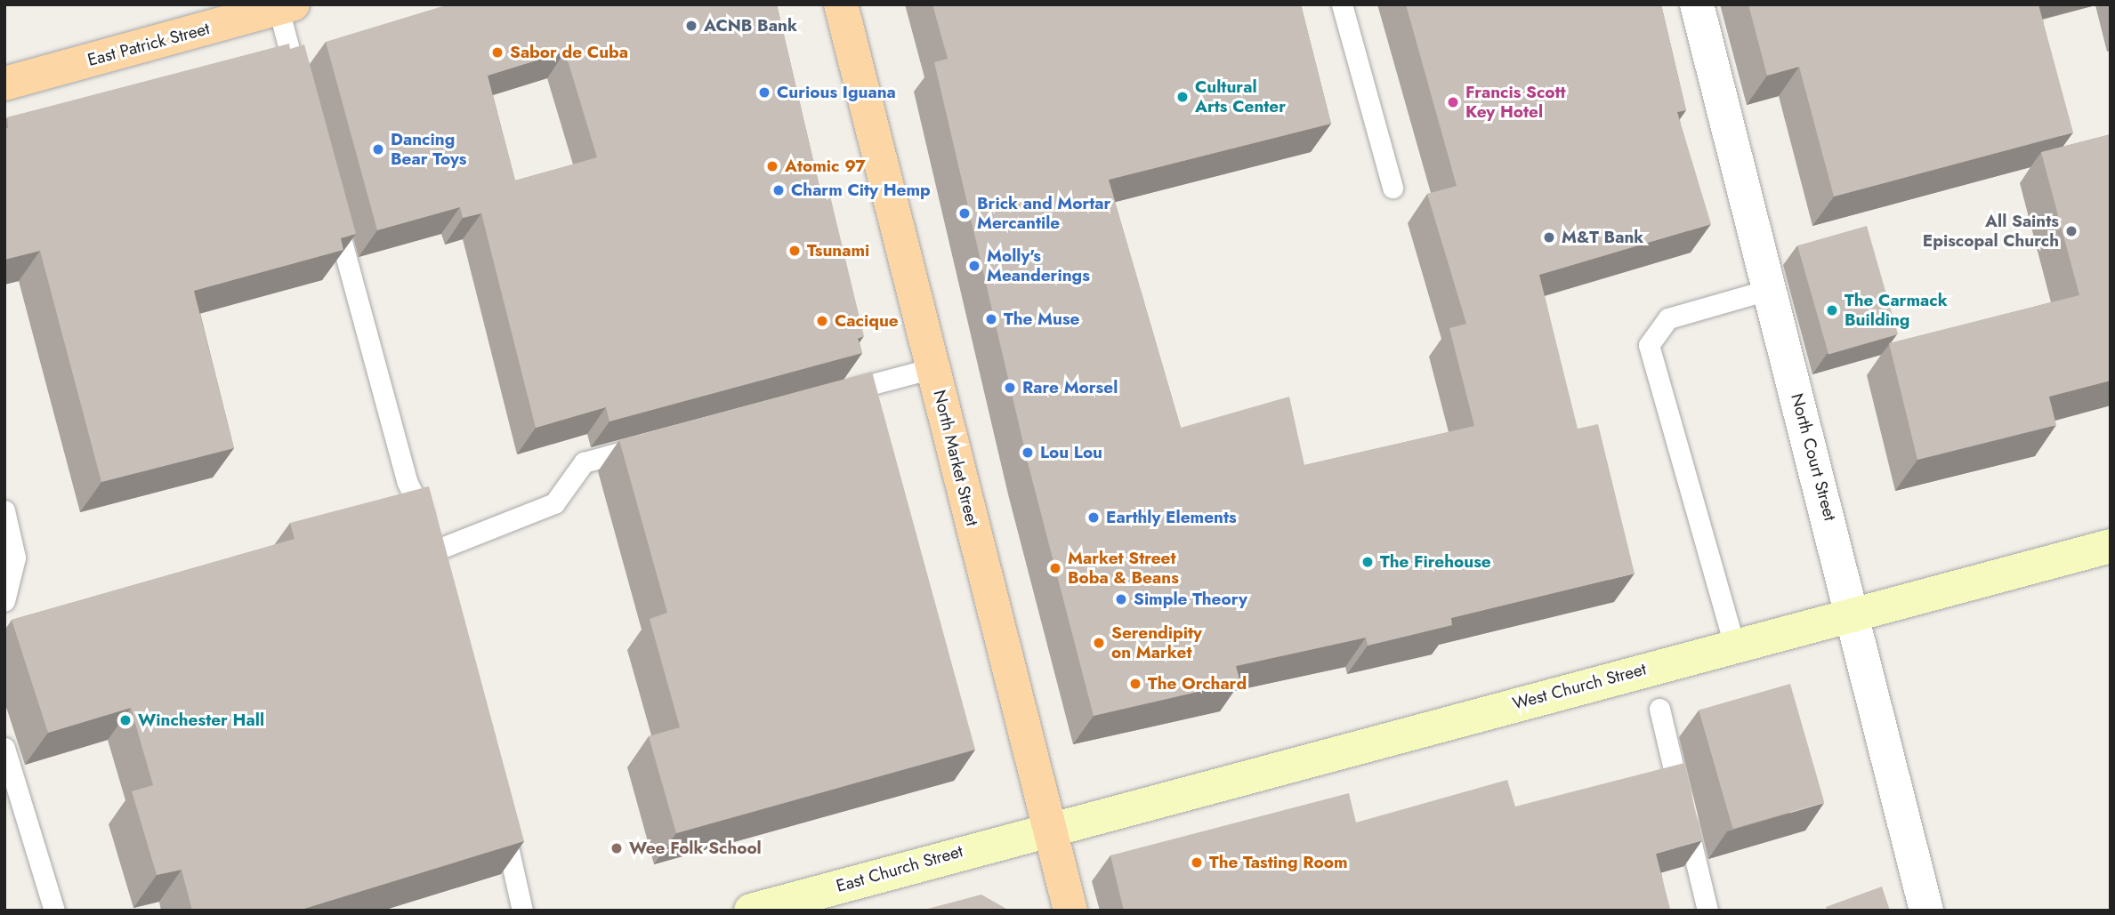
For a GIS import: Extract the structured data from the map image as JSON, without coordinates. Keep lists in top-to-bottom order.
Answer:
{
  "streets": {
    "main road": ["East Patrick Street", "North Market Street"],
    "street": ["North Court Street", "West Church Street", "East Church Street"]
  },
  "crossings": [
    ["North Court Street", "West Church Street"],
    ["North Market Street", "West Church Street"],
    ["North Market Street", "East Church Street"],
    ["West Church Street", "East Church Street"]
  ],
  "places": [
    "ACNB Bank",
    "Sabor de Cuba",
    "Curious Iguana",
    "Cultural Arts Center",
    "Francis Scott Key Hotel",
    "Dancing Bear Toys",
    "Atomic 97",
    "Charm City Hemp",
    "Brick and Mortar Mercantile",
    "All Saints Episcopal Church",
    "M&T Bank",
    "Tsunami",
    "Molly's Meanderings",
    "The Carmack Building",
    "The Muse",
    "Cacique",
    "Rare Morsel",
    "Lou Lou",
    "Earthly Elements",
    "The Firehouse",
    "Market Street Boba & Beans",
    "Simple Theory",
    "Serendipity on Market",
    "The Orchard",
    "Winchester Hall",
    "Wee Folk School",
    "The Tasting Room"
  ]
}
